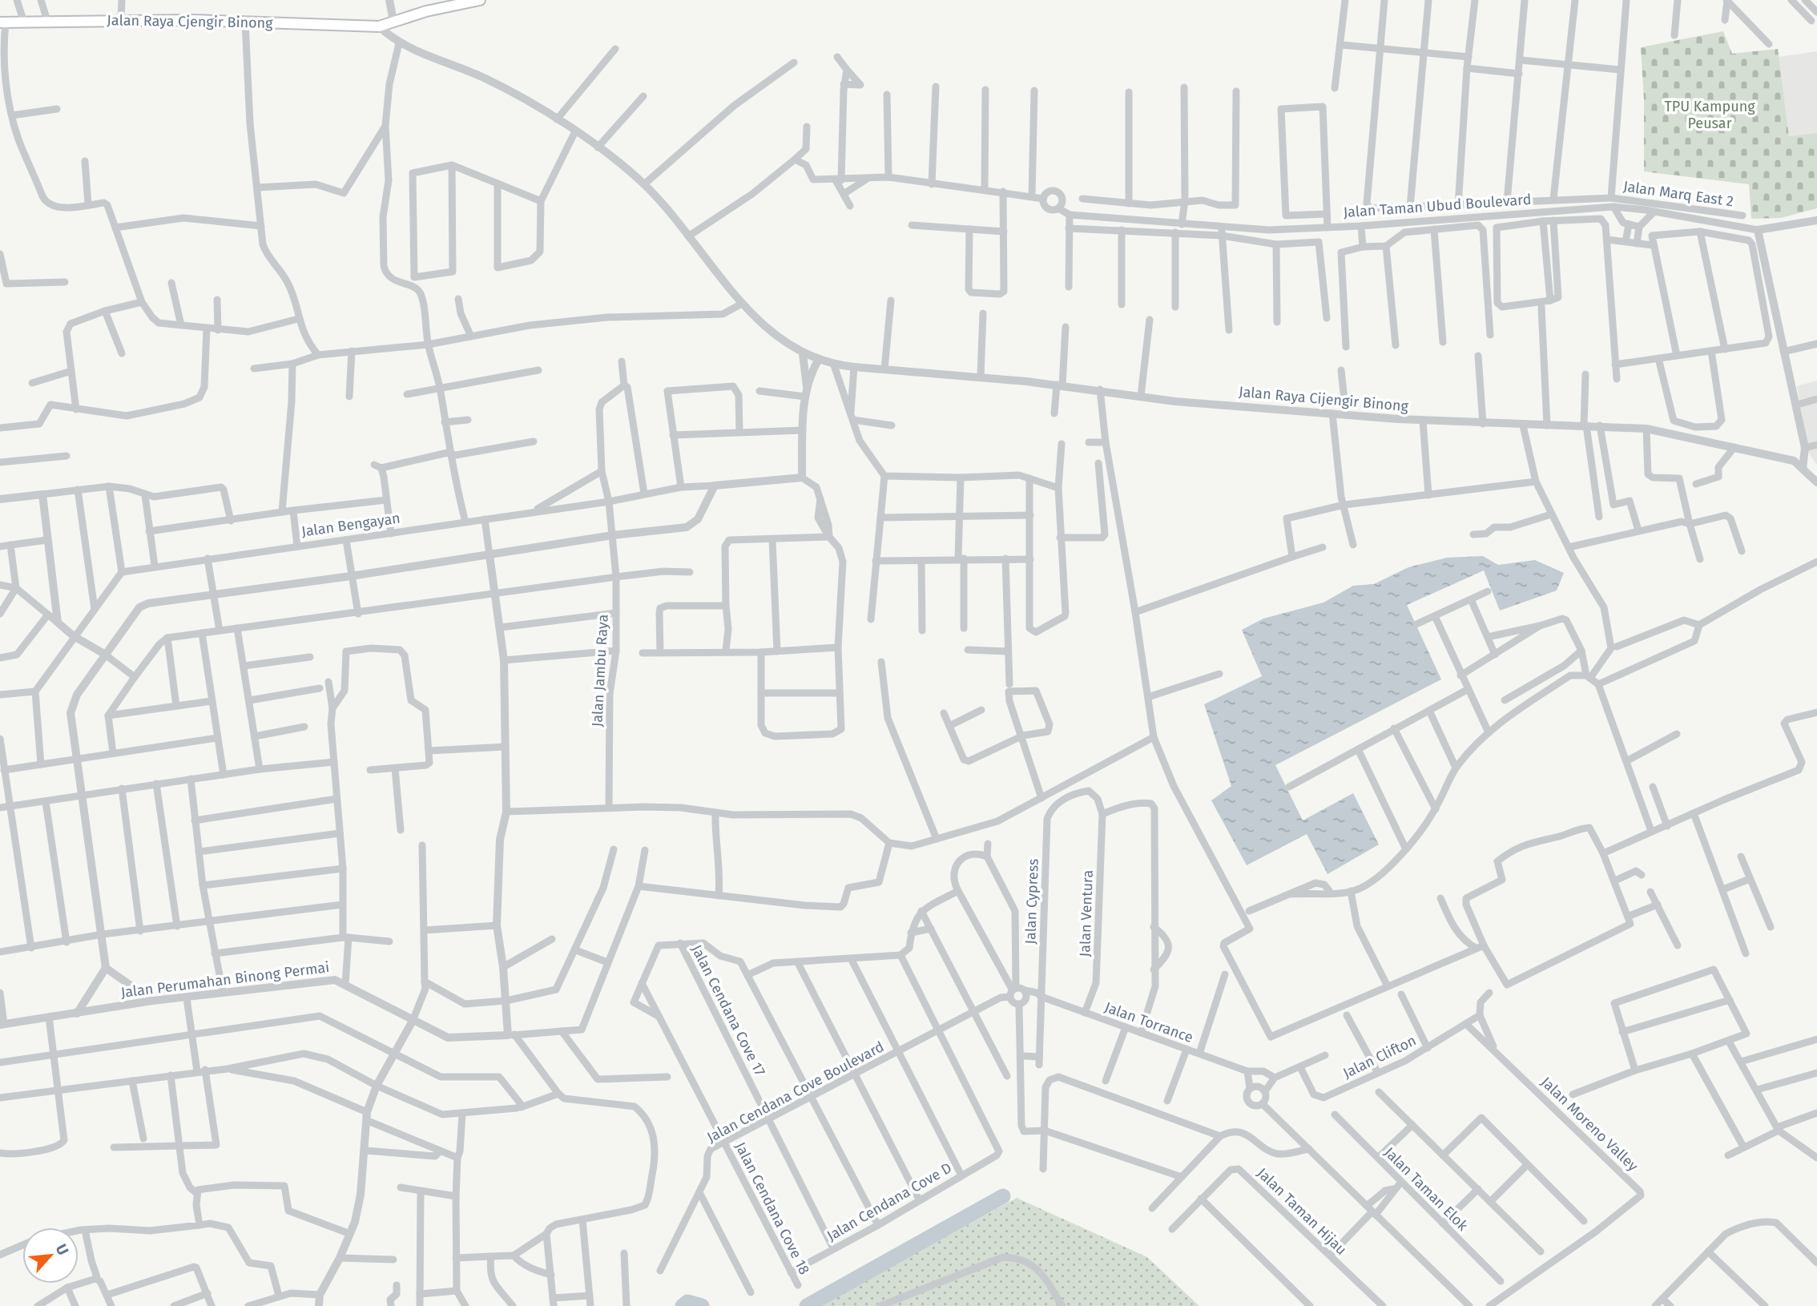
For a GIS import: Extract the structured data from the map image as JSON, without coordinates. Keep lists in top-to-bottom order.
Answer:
{
  "streets": {
    "main road": ["Jalan Raya Cjengir Binong"],
    "street": [
      "Jalan Marq East 2",
      "Jalan Taman Ubud Boulevard",
      "Jalan Raya Cijengir Binong",
      "Jalan Bengayan",
      "Jalan Jambu Raya",
      "Jalan Cypress",
      "Jalan Ventura",
      "Jalan Perumahan Binong Permai",
      "Jalan Cendana Cove 17",
      "Jalan Torrance",
      "Jalan Clifton",
      "Jalan Cendana Cove Boulevard",
      "Jalan Moreno Valley",
      "Jalan Taman Elok",
      "Jalan Cendana Cove D",
      "Jalan Cendana Cove 18",
      "Jalan Taman Hijau"
    ]
  },
  "crossings": [
    ["Jalan Raya Cjengir Binong", "Jalan Raya Cijengir Binong"],
    ["Jalan Bengayan", "Jalan Jambu Raya"],
    ["Jalan Cypress", "Jalan Ventura"],
    ["Jalan Cypress", "Jalan Torrance"],
    ["Jalan Ventura", "Jalan Torrance"],
    ["Jalan Cendana Cove 17", "Jalan Cendana Cove Boulevard"],
    ["Jalan Cendana Cove 17", "Jalan Cendana Cove D"],
    ["Jalan Torrance", "Jalan Clifton"],
    ["Jalan Torrance", "Jalan Cendana Cove Boulevard"],
    ["Jalan Clifton", "Jalan Moreno Valley"],
    ["Jalan Cendana Cove Boulevard", "Jalan Cendana Cove D"],
    ["Jalan Cendana Cove Boulevard", "Jalan Cendana Cove 18"],
    ["Jalan Cendana Cove D", "Jalan Cendana Cove 18"]
  ],
  "parks": ["TPU Kampung Peusar"],
  "north": "top right"
}
